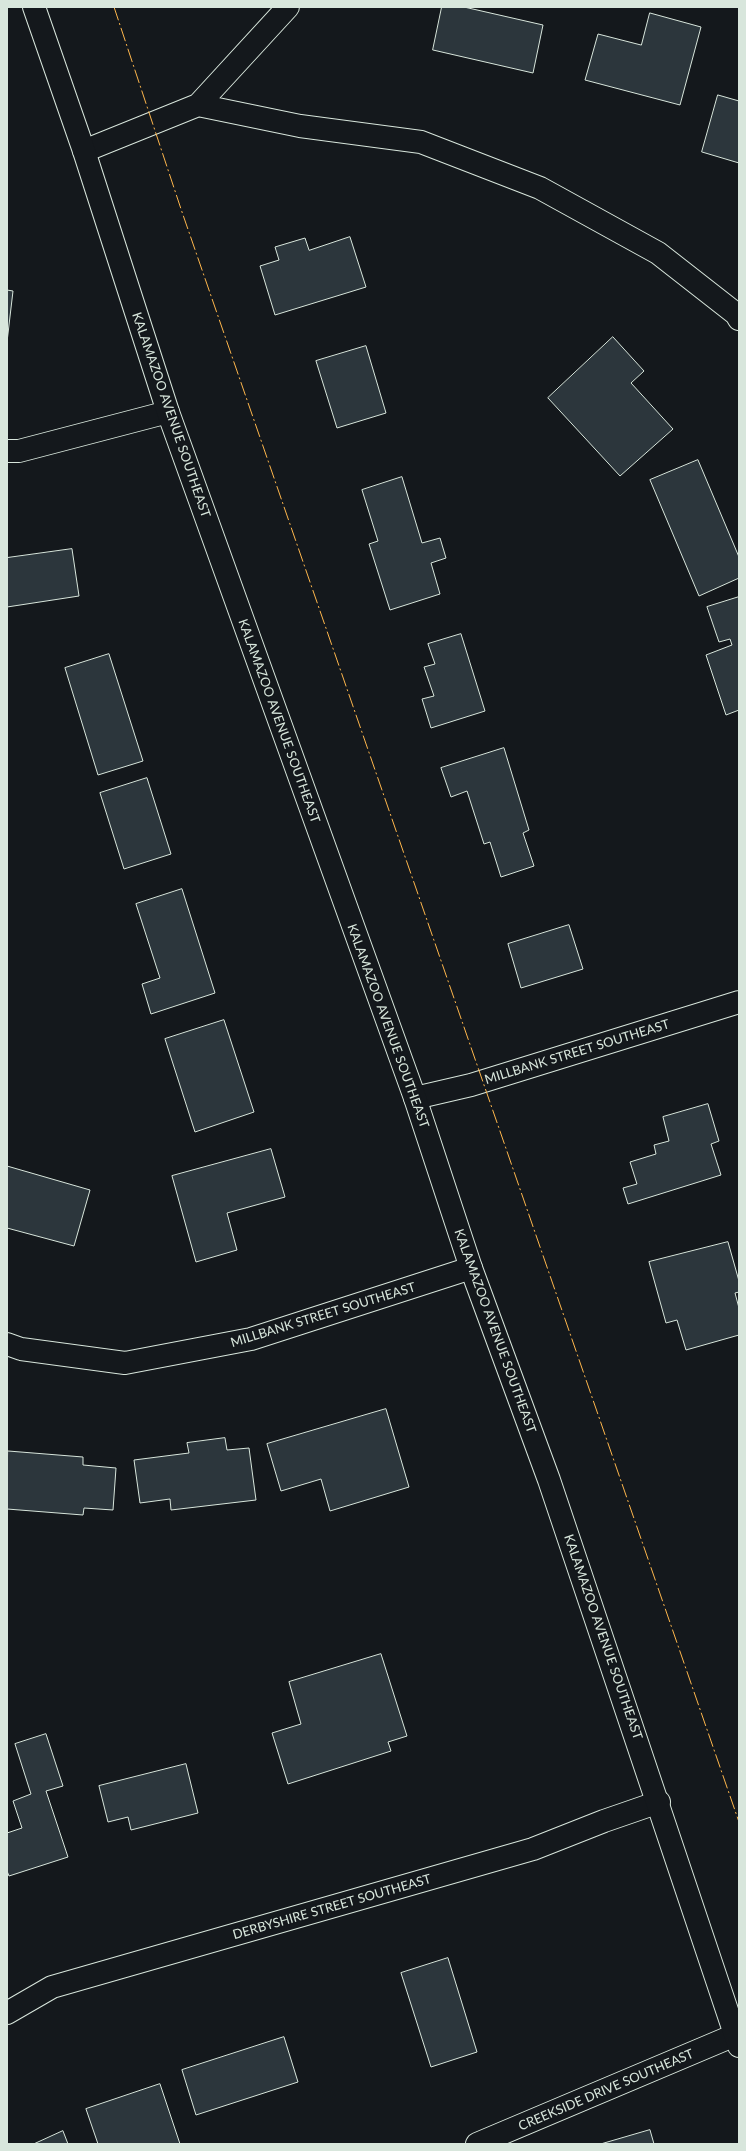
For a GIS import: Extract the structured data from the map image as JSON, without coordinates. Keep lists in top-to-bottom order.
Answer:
{
  "streets": {
    "street": [
      "KALAMAZOO AVENUE SOUTHEAST",
      "MILLBANK STREET SOUTHEAST",
      "DERBYSHIRE STREET SOUTHEAST",
      "CREEKSIDE DRIVE SOUTHEAST"
    ]
  },
  "crossings": [
    ["KALAMAZOO AVENUE SOUTHEAST", "MILLBANK STREET SOUTHEAST"],
    ["KALAMAZOO AVENUE SOUTHEAST", "DERBYSHIRE STREET SOUTHEAST"],
    ["KALAMAZOO AVENUE SOUTHEAST", "CREEKSIDE DRIVE SOUTHEAST"]
  ]
}
